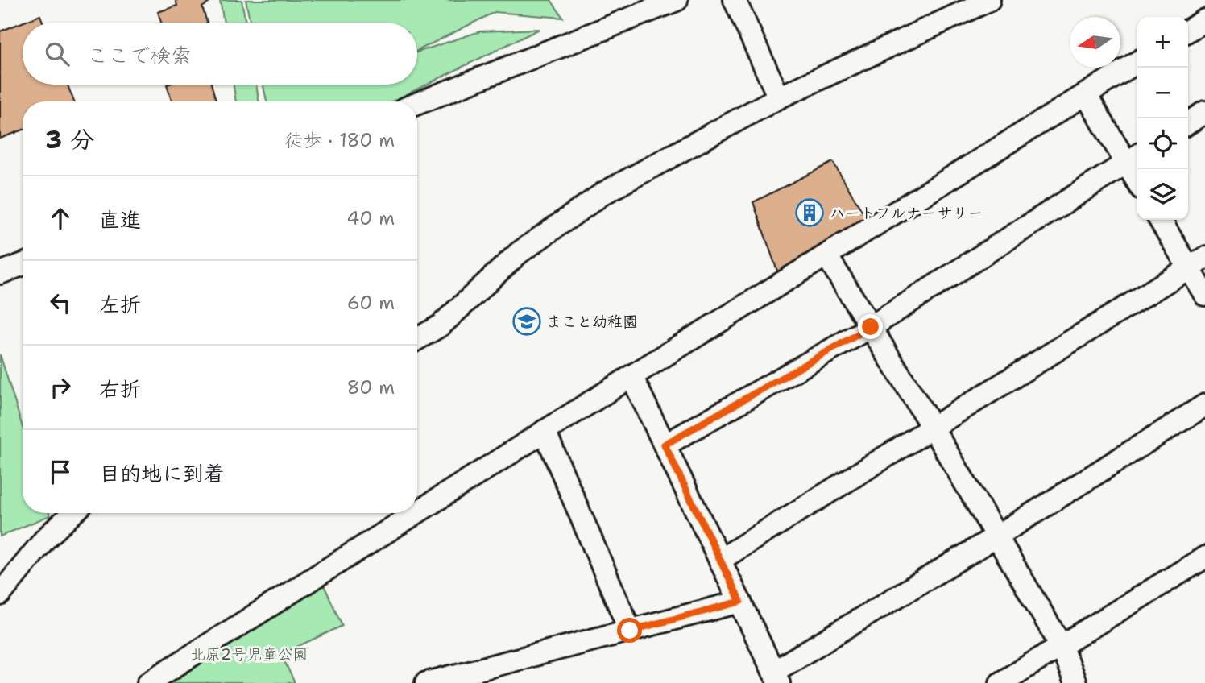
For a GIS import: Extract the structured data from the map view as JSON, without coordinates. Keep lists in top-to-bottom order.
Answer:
{
  "parks": ["北原2号児童公園"],
  "places": {
    "building": ["ハートフルナーサリー"],
    "school or university": ["まこと幼稚園"]
  },
  "north": "left",
  "page": {
    "map_buttons": ["+", "−"],
    "search": "ここで検索",
    "heading": ["3 分", "徒歩 · 180 m"],
    "list": [
      ["直進", "40 m"],
      ["左折", "60 m"],
      ["右折", "80 m"],
      "目的地に到着"
    ]
  }
}
